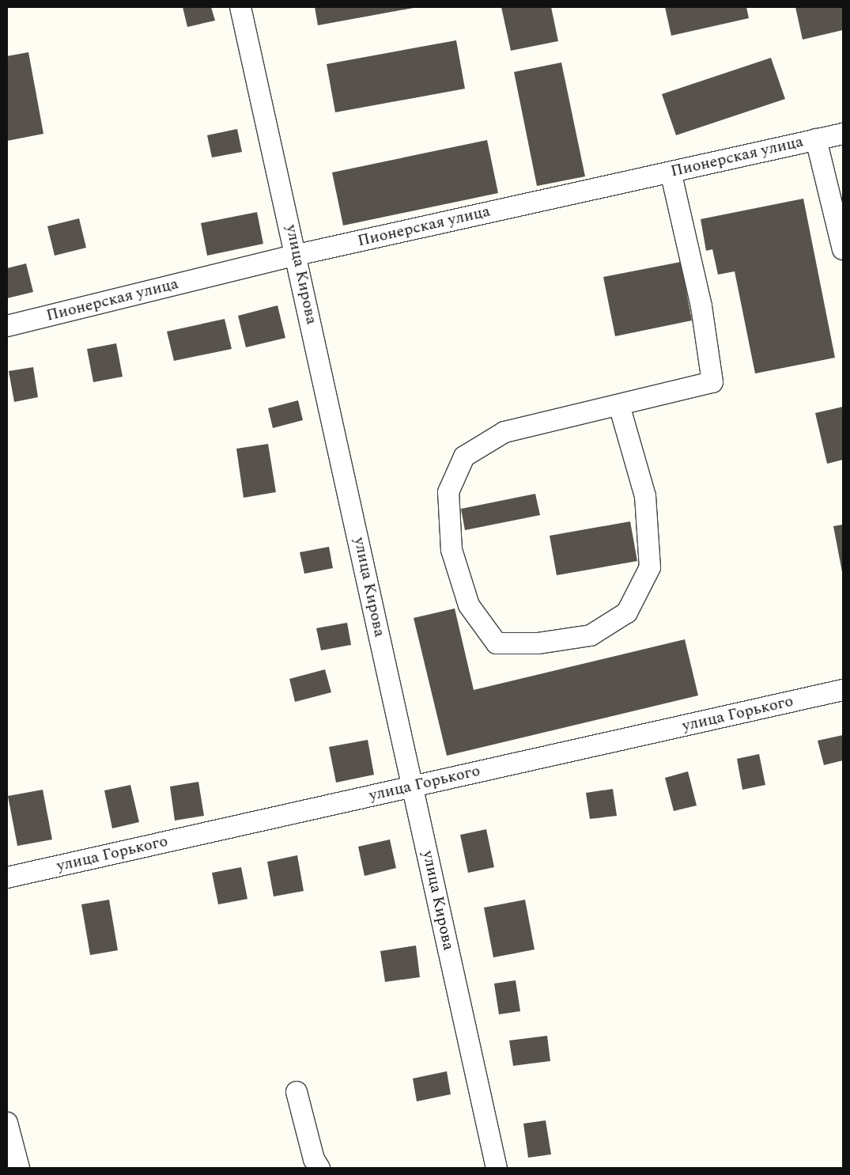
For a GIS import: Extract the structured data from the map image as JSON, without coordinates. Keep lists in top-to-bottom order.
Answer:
{
  "streets": {
    "street": ["Пионерская улица", "улица Кирова", "улица Горького"]
  },
  "crossings": [
    ["Пионерская улица", "улица Кирова"],
    ["улица Кирова", "улица Горького"]
  ]
}
